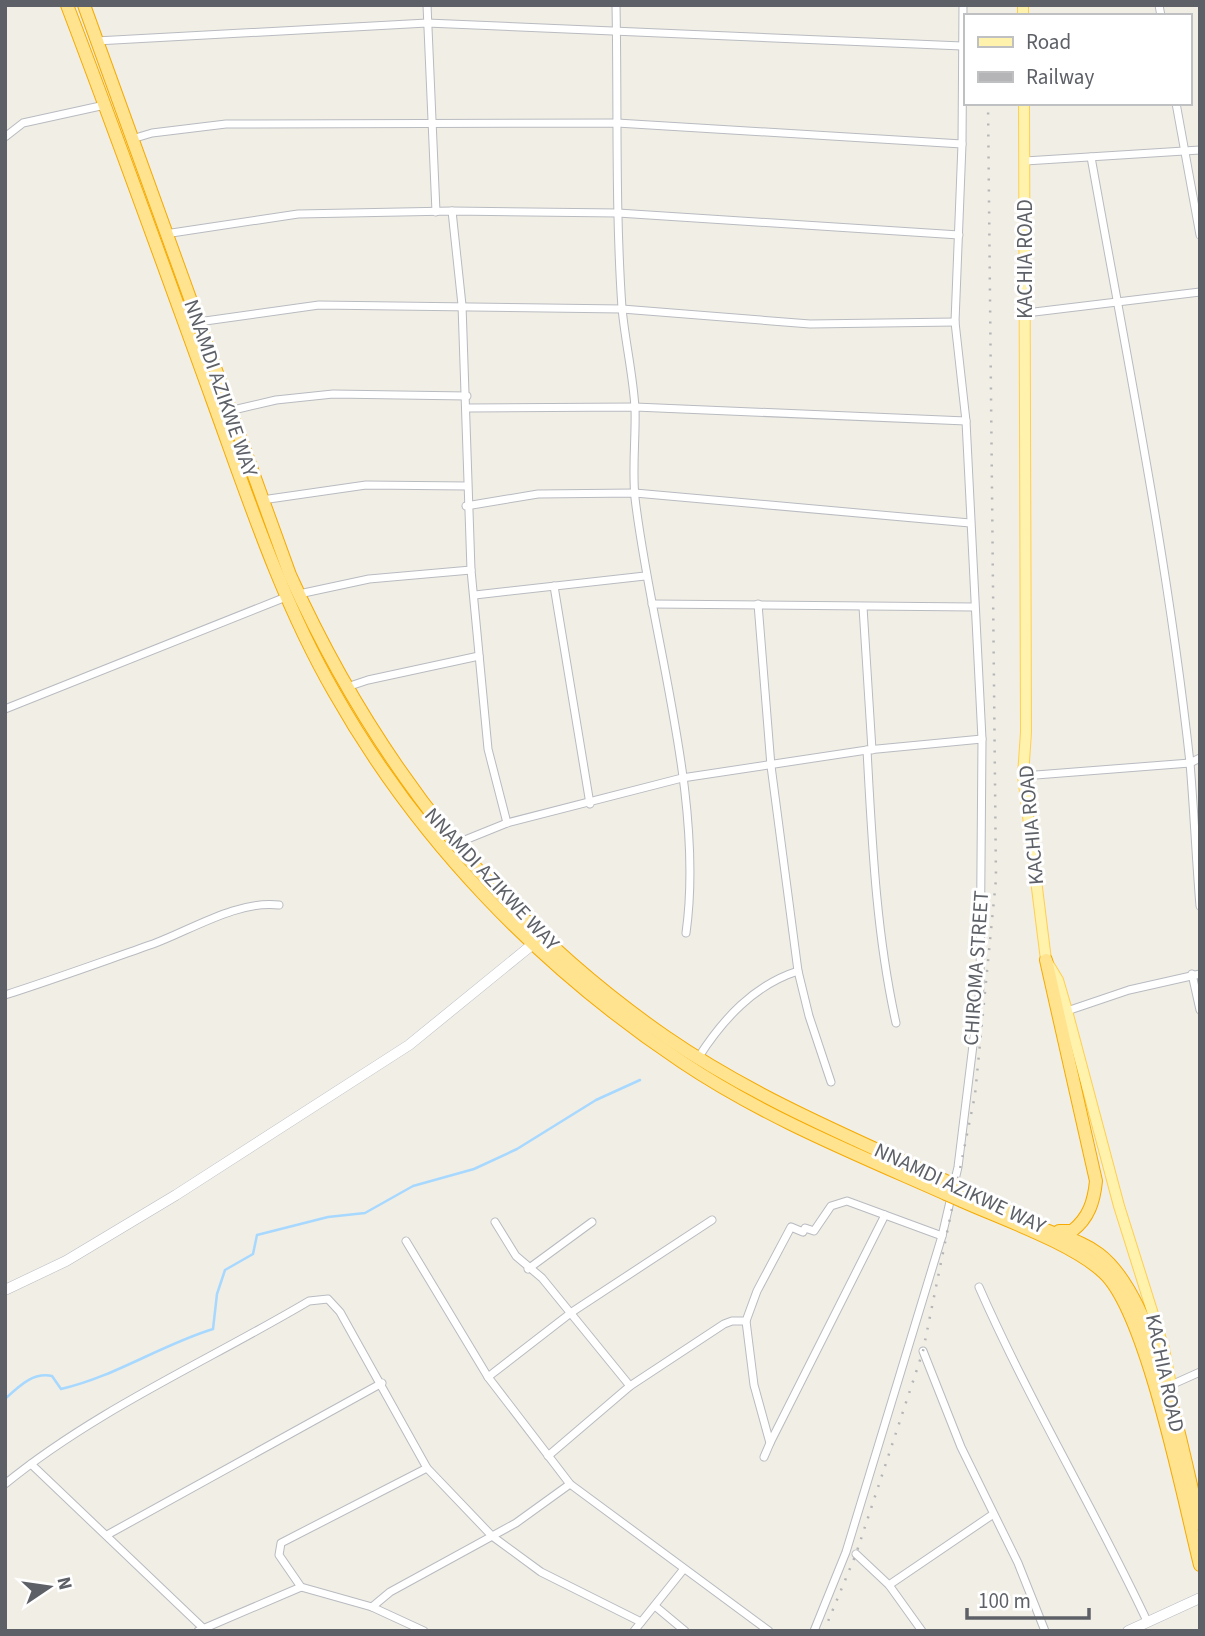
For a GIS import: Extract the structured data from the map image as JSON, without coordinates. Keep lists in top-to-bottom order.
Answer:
{
  "streets": {
    "highway": ["KACHIA ROAD", "NNAMDI AZIKWE WAY"],
    "street": ["CHIROMA STREET"]
  },
  "crossings": [
    ["KACHIA ROAD", "NNAMDI AZIKWE WAY"]
  ],
  "legend": ["Road", "Railway"],
  "scale_bar": "100 m",
  "north": "right"
}
